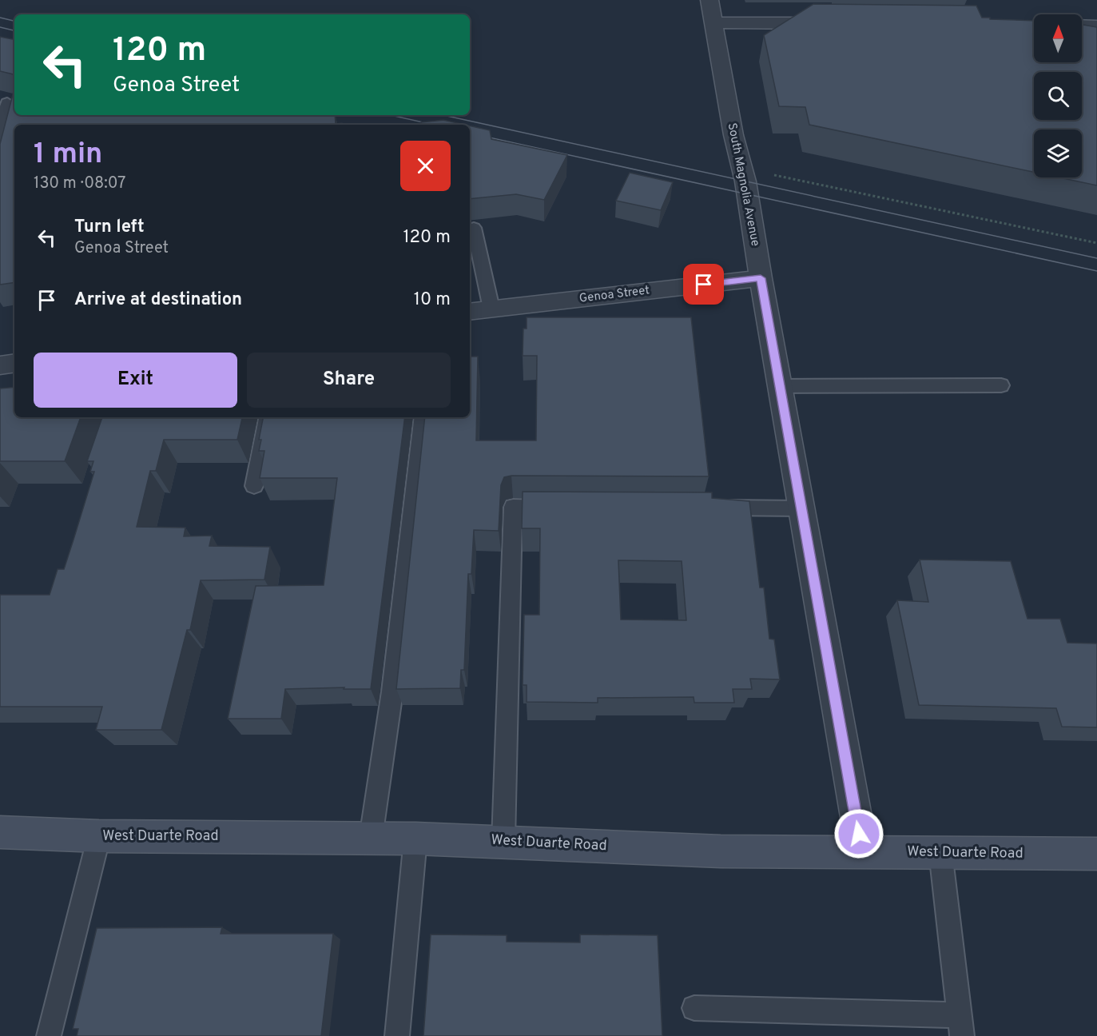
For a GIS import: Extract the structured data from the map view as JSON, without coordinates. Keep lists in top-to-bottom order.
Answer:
{
  "streets": {
    "main road": ["West Duarte Road"],
    "street": ["South Magnolia Avenue", "Genoa Street"]
  },
  "crossings": [
    ["South Magnolia Avenue", "Genoa Street"],
    ["South Magnolia Avenue", "West Duarte Road"]
  ],
  "north": "top",
  "page": {
    "turn": ["120 m", "Genoa Street"],
    "heading": ["1 min", "130 m · 08:07"],
    "list": [
      {
        "name": "Turn left",
        "note": "Genoa Street",
        "value": "120 m"
      },
      {
        "name": "Arrive at destination",
        "value": "10 m"
      }
    ],
    "buttons": ["Exit", "Share"]
  }
}
